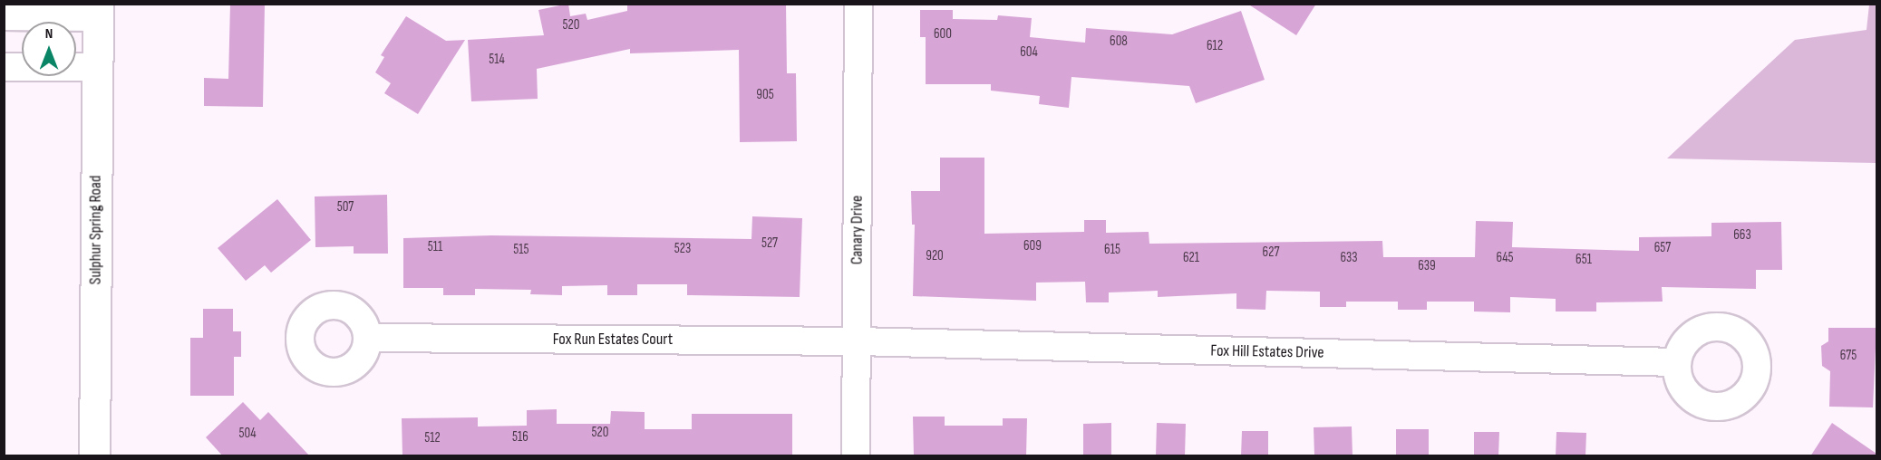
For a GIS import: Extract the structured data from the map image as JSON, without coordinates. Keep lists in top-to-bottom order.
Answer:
{
  "streets": {
    "main road": ["Sulphur Spring Road"],
    "street": ["Canary Drive", "Fox Run Estates Court", "Fox Hill Estates Drive"]
  },
  "crossings": [
    ["Canary Drive", "Fox Run Estates Court"],
    ["Canary Drive", "Fox Hill Estates Drive"],
    ["Fox Run Estates Court", "Fox Hill Estates Drive"]
  ],
  "house_numbers": [
    "520",
    "600",
    "608",
    "612",
    "604",
    "514",
    "905",
    "507",
    "663",
    "527",
    "609",
    "511",
    "657",
    "523",
    "515",
    "615",
    "627",
    "920",
    "621",
    "633",
    "645",
    "651",
    "639",
    "675",
    "520",
    "504",
    "516",
    "512"
  ],
  "north": "top"
}
